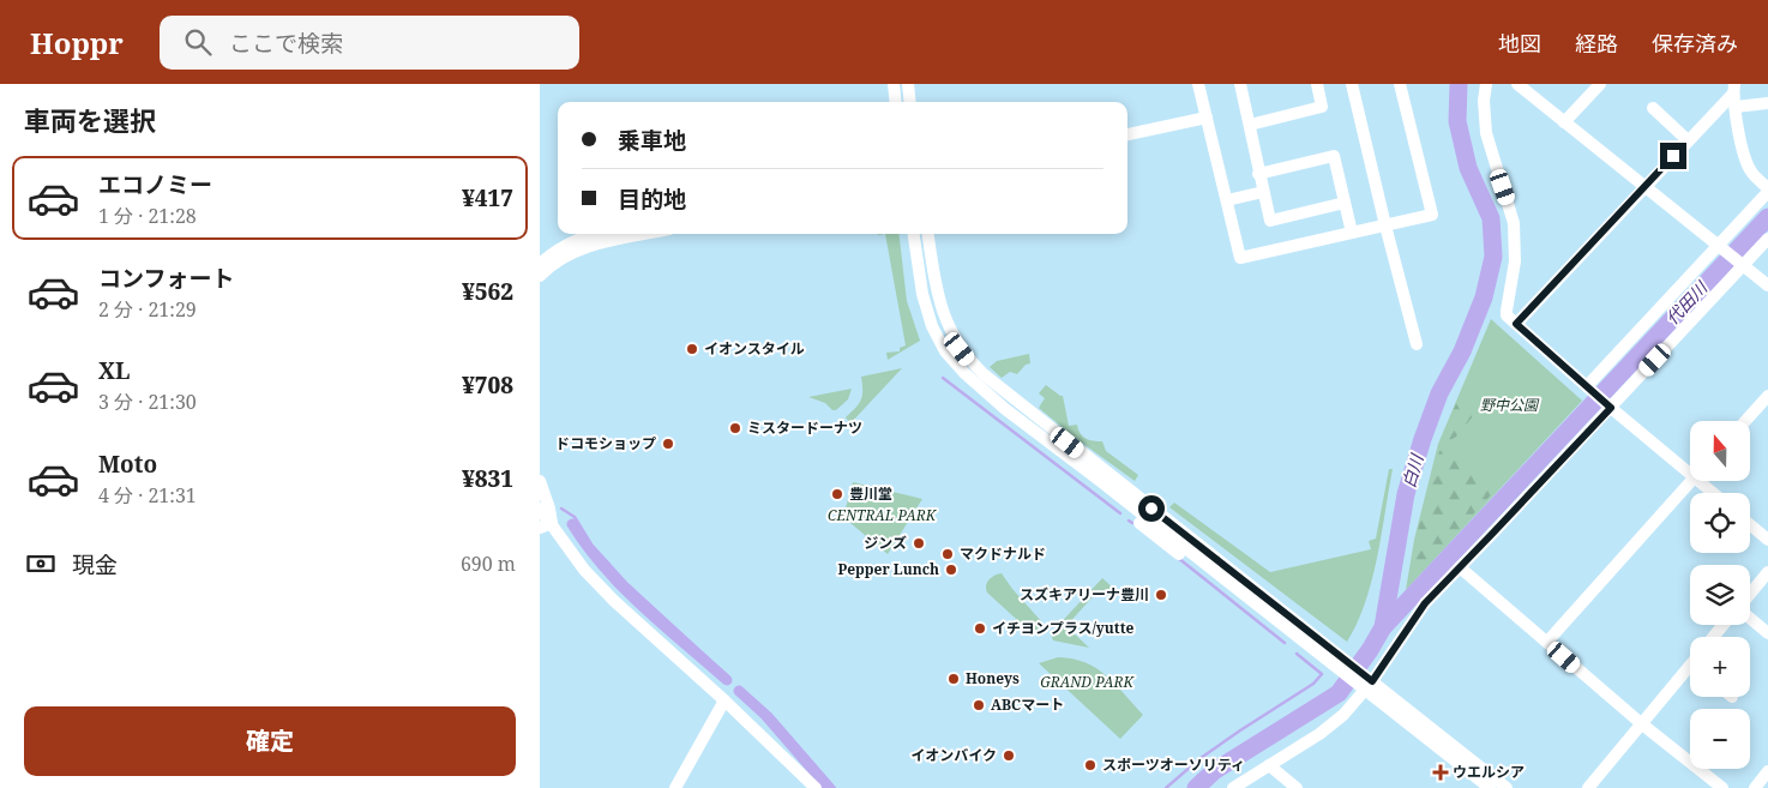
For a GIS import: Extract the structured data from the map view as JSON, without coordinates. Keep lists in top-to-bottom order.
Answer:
{
  "water": ["代田川", "白川"],
  "parks": ["野中公園", "CENTRAL PARK", "GRAND PARK"],
  "places": {
    "other": [
      "イオンスタイル",
      "ミスタードーナツ",
      "ドコモショップ",
      "豊川堂",
      "ジンズ",
      "マクドナルド",
      "Pepper Lunch",
      "スズキアリーナ豊川",
      "イチヨンプラス/yutte",
      "Honeys",
      "ABCマート",
      "イオンバイク",
      "スポーツオーソリティ"
    ],
    "health": ["ウエルシア"]
  },
  "north": "top",
  "page": {
    "header": "Hoppr",
    "search": "ここで検索",
    "nav": ["地図", "経路", "保存済み"],
    "heading": "車両を選択",
    "banner": ["乗車地", "目的地"],
    "list": [
      {
        "name": "エコノミー",
        "note": "1 分 · 21:28",
        "value": "¥417"
      },
      {
        "name": "コンフォート",
        "note": "2 分 · 21:29",
        "value": "¥562"
      },
      {
        "name": "XL",
        "note": "3 分 · 21:30",
        "value": "¥708"
      },
      {
        "name": "Moto",
        "note": "4 分 · 21:31",
        "value": "¥831"
      }
    ],
    "map_buttons": ["+", "−"],
    "pay": ["現金", "690 m"],
    "buttons": "確定"
  }
}
